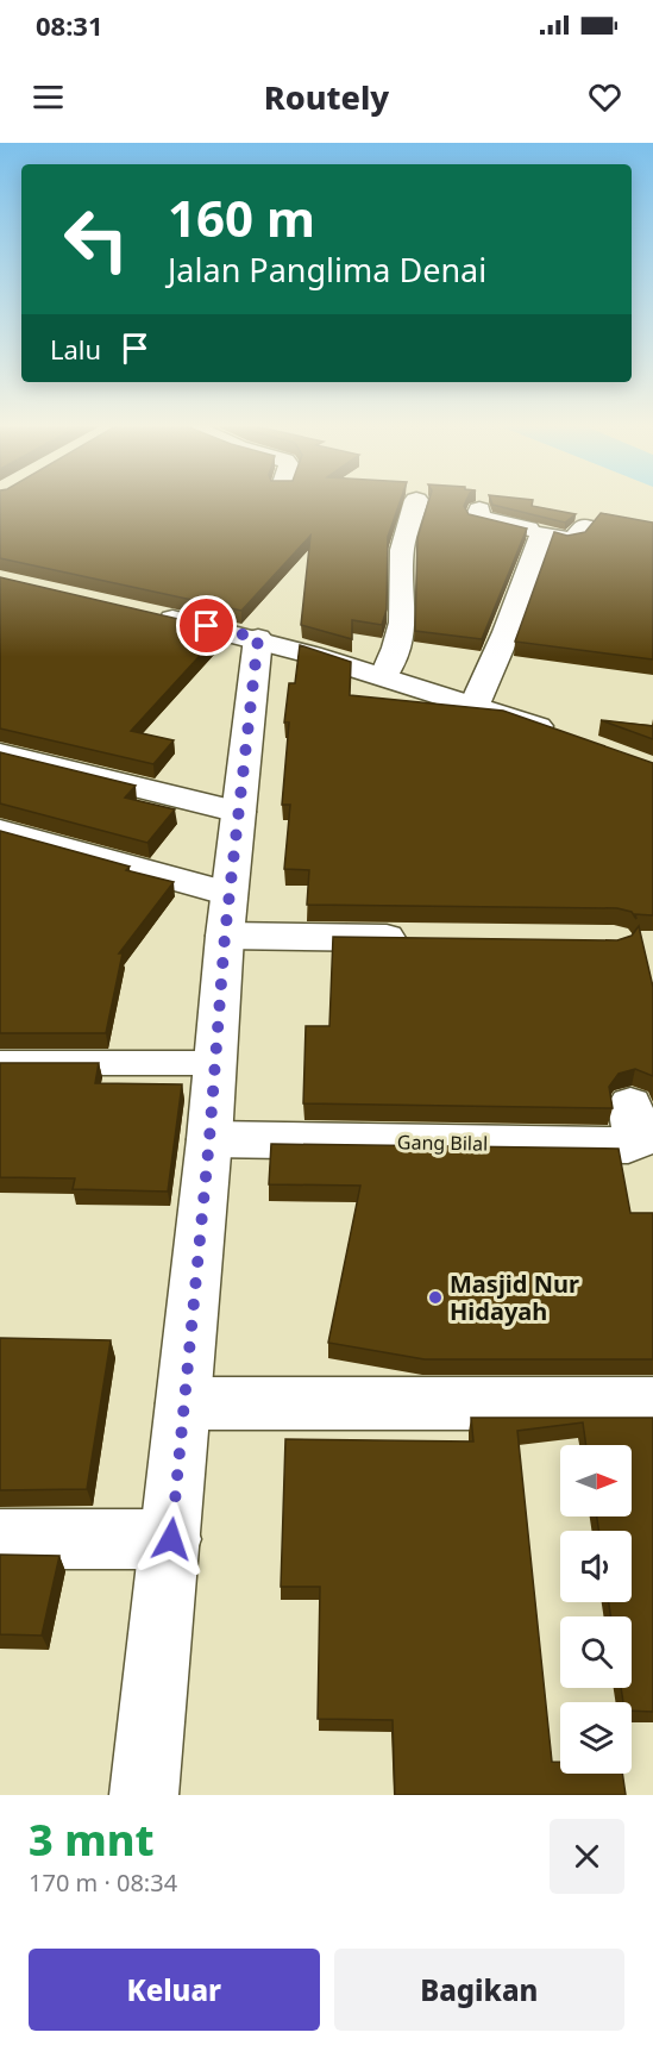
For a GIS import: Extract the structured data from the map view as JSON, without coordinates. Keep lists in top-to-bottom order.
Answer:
{
  "streets": {
    "street": ["Gang Bilal"]
  },
  "places": ["Masjid Nur Hidayah"],
  "north": "right",
  "page": {
    "status": "08:31",
    "header": "Routely",
    "turn": ["160 m", "Jalan Panglima Denai"],
    "then": "Lalu",
    "heading": ["3 mnt", "170 m · 08:34"],
    "buttons": ["Keluar", "Bagikan"]
  }
}
